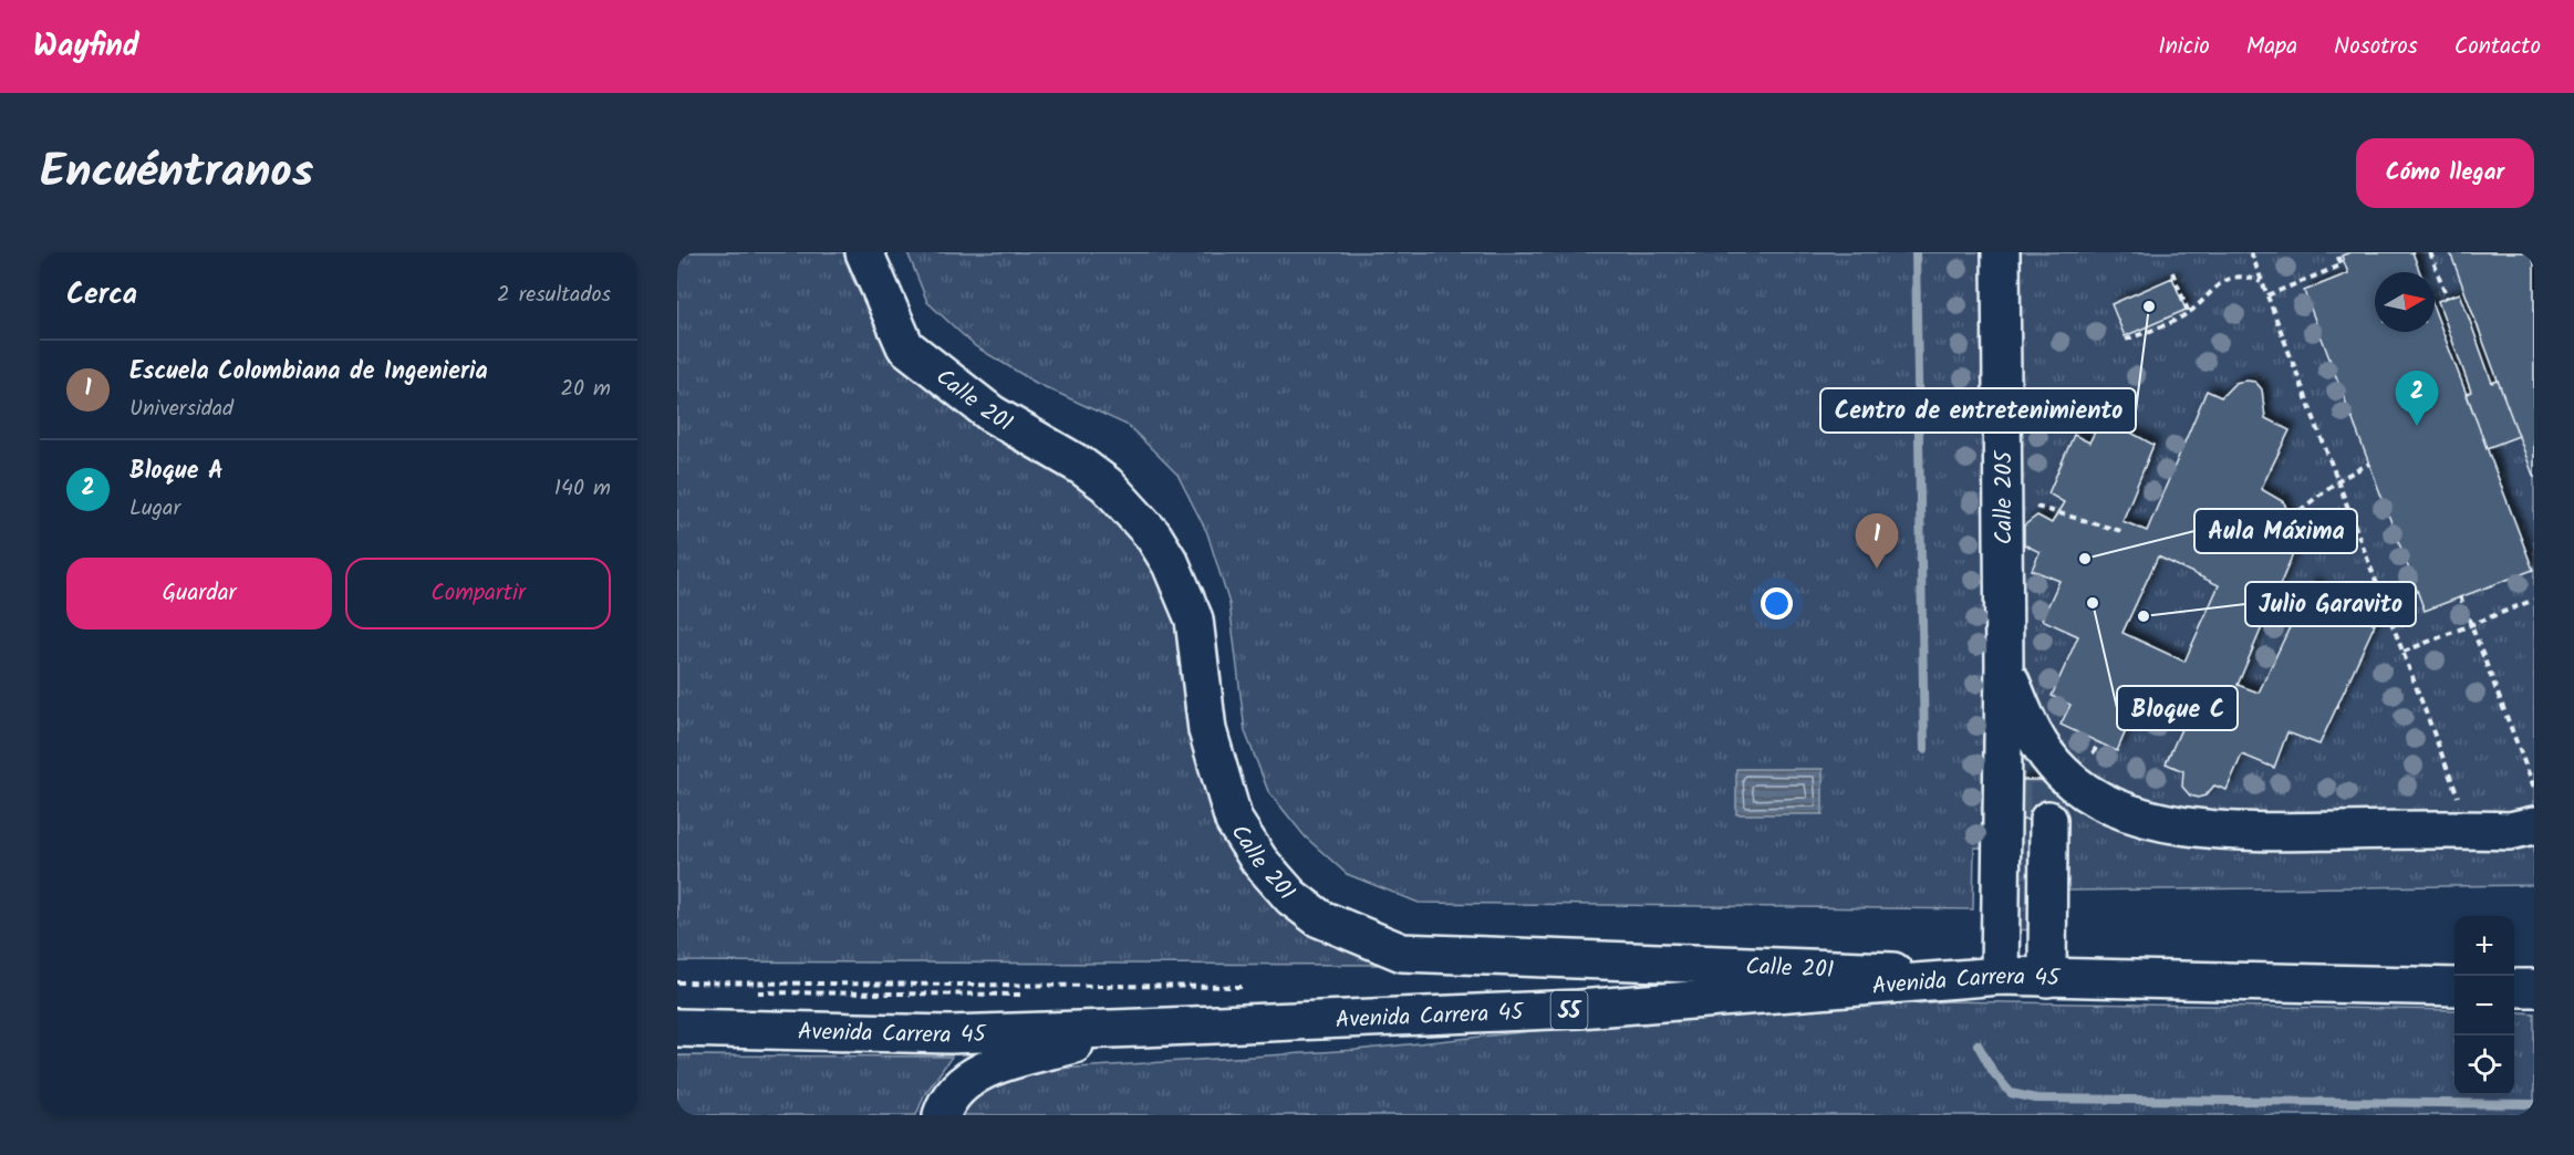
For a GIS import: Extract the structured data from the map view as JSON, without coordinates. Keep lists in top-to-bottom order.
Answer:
{
  "streets": {
    "main road": [
      "Calle 201",
      "Calle 205",
      "Avenida Carrera 45",
      "55"
    ]
  },
  "crossings": [
    ["Calle 201", "Calle 205"],
    ["Calle 201", "Avenida Carrera 45"],
    ["Calle 205", "Avenida Carrera 45"]
  ],
  "places": [
    "Centro de entretenimiento",
    "Aula Máxima",
    "Bloque C",
    "Julio Garavito"
  ],
  "north": "right",
  "page": {
    "header": "Wayfind",
    "nav": [
      "Inicio",
      "Mapa",
      "Nosotros",
      "Contacto"
    ],
    "title": "Encuéntranos",
    "buttons": [
      "Cómo llegar",
      ["Guardar", "Compartir"]
    ],
    "heading": ["Cerca", "2 resultados"],
    "list": [
      {
        "mark": "1",
        "name": "Escuela Colombiana de Ingenieria",
        "note": "Universidad",
        "value": "20 m"
      },
      {
        "mark": "2",
        "name": "Bloque A",
        "note": "Lugar",
        "value": "140 m"
      }
    ],
    "pins": ["2", "1"],
    "map_buttons": ["+", "−"]
  }
}
